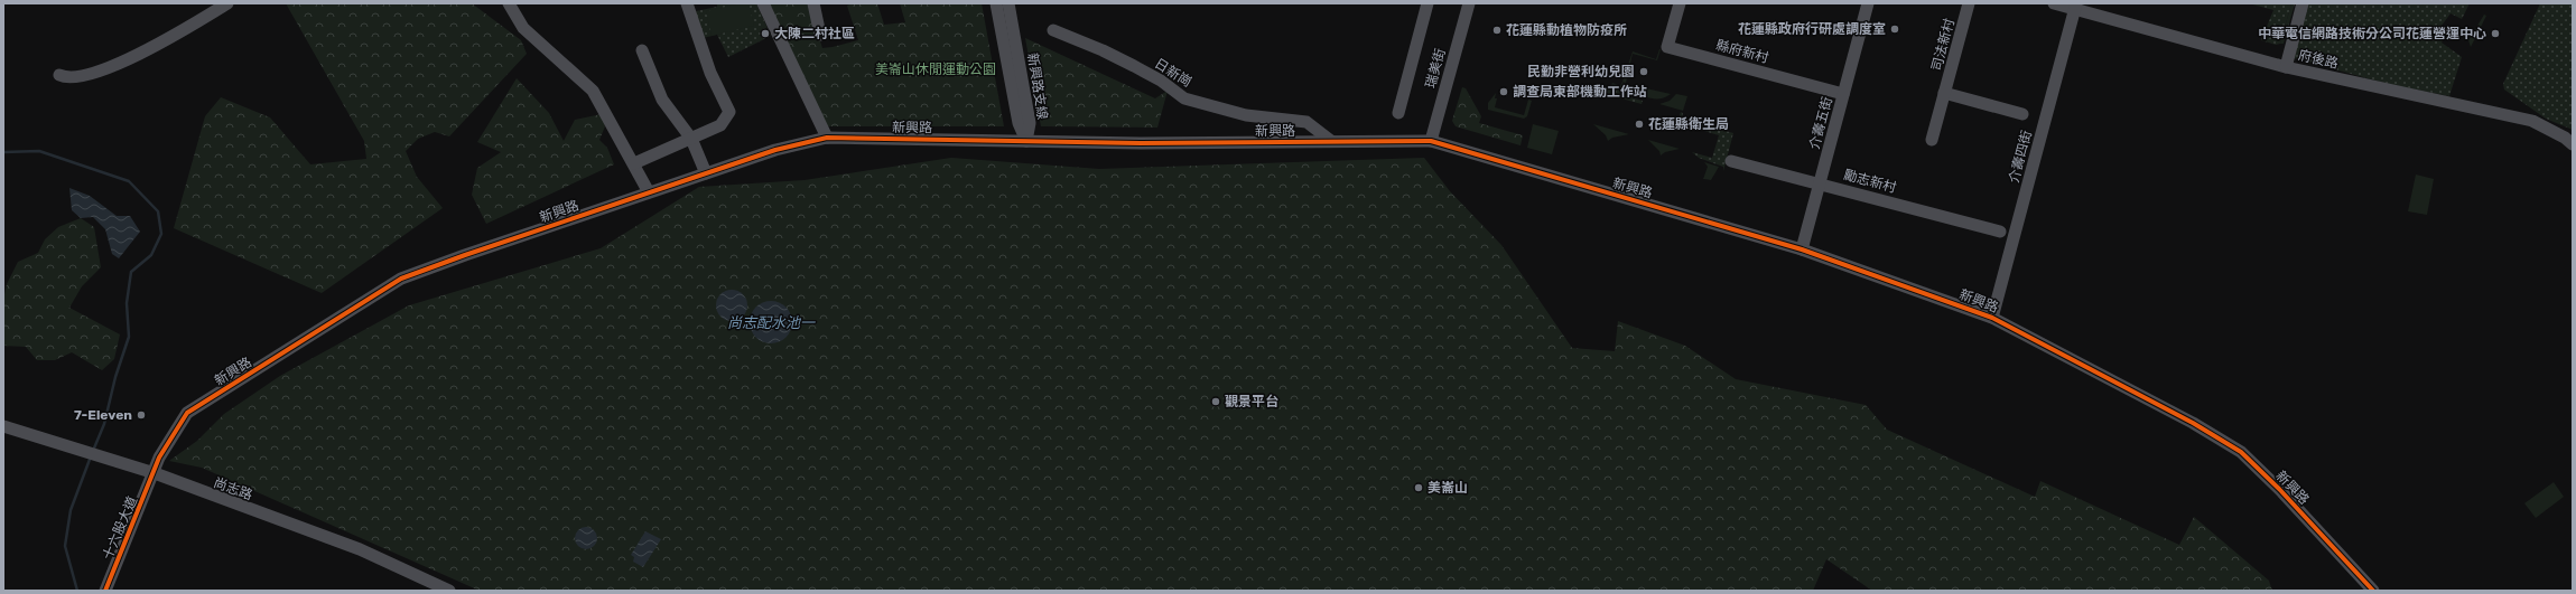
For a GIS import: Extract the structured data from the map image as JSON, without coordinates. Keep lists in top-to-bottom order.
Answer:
{
  "streets": {
    "street": [
      "司法新村",
      "縣府新村",
      "府後路",
      "瑞美街",
      "日新崗",
      "新興路支線",
      "介壽五街",
      "新興路",
      "介壽四街",
      "勵志新村",
      "尚志路",
      "十六股大道"
    ]
  },
  "crossings": [
    ["縣府新村", "介壽五街"],
    ["府後路", "介壽四街"],
    ["瑞美街", "新興路"],
    ["日新崗", "新興路"],
    ["新興路支線", "新興路"],
    ["介壽五街", "新興路"],
    ["介壽五街", "勵志新村"],
    ["新興路", "介壽四街"],
    ["新興路", "尚志路"],
    ["新興路", "十六股大道"],
    ["尚志路", "十六股大道"]
  ],
  "water": ["尚志配水池一"],
  "parks": ["美崙山休閒運動公園"],
  "places": [
    "花蓮縣政府行研處調度室",
    "花蓮縣動植物防疫所",
    "大陳二村社區",
    "中華電信網路技術分公司花蓮營運中心",
    "民勤非營利幼兒園",
    "調查局東部機動工作站",
    "花蓮縣衛生局",
    "觀景平台",
    "7-Eleven",
    "美崙山"
  ]
}
